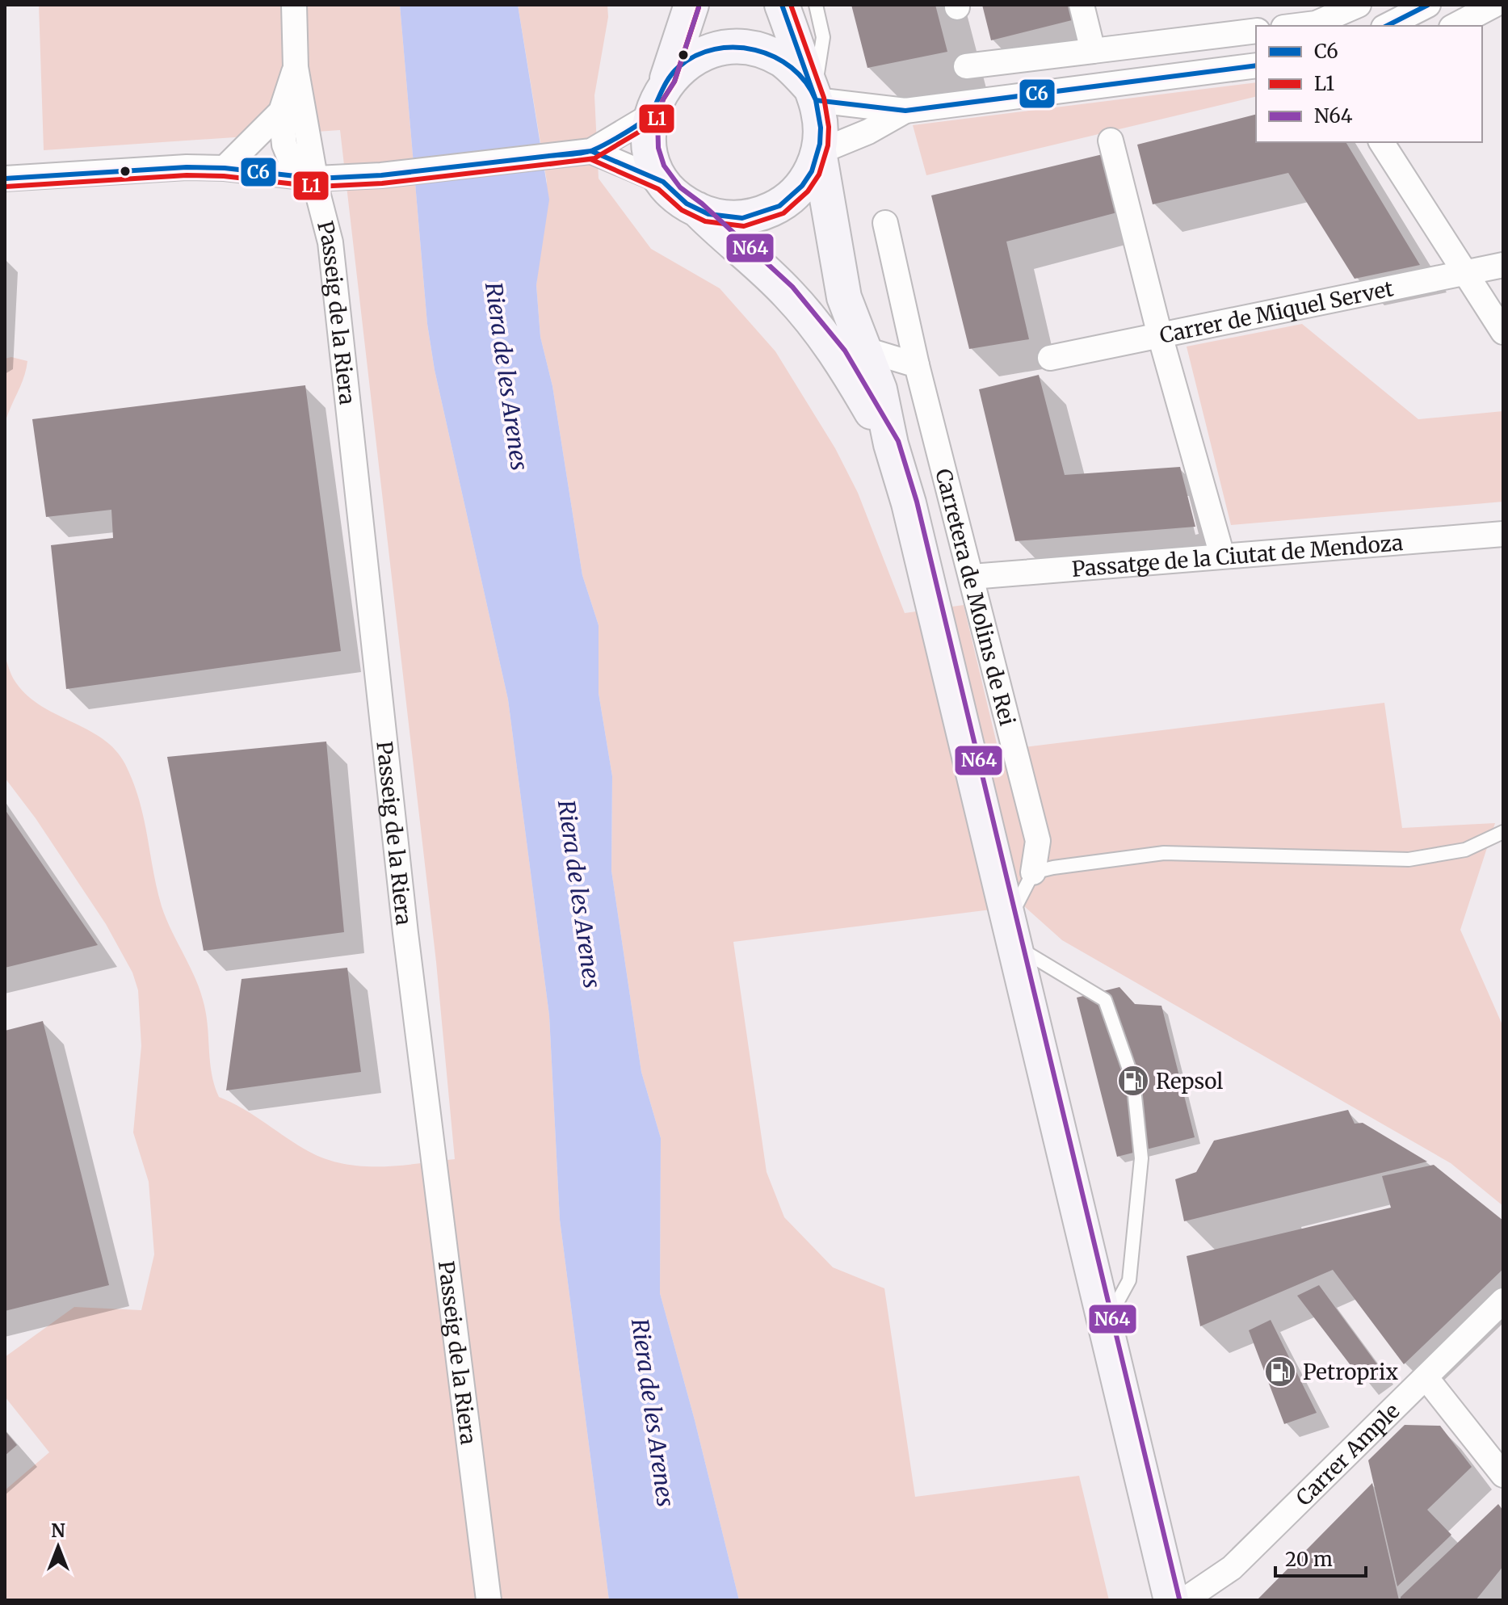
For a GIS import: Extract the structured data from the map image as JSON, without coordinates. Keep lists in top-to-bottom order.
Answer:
{
  "streets": {
    "main road": ["Carretera de Molins de Rei"],
    "street": [
      "Carrer de Miquel Servet",
      "Passeig de la Riera",
      "Passatge de la Ciutat de Mendoza",
      "Carrer Ample"
    ]
  },
  "crossings": [
    ["Passatge de la Ciutat de Mendoza", "Carretera de Molins de Rei"]
  ],
  "water": ["Riera de les Arenes"],
  "places": {
    "fuel station": ["Repsol", "Petroprix"]
  },
  "lines": ["transit line C6", "transit line L1", "transit line N64"],
  "legend": ["C6", "L1", "N64"],
  "scale_bar": "20 m",
  "north": "top"
}
